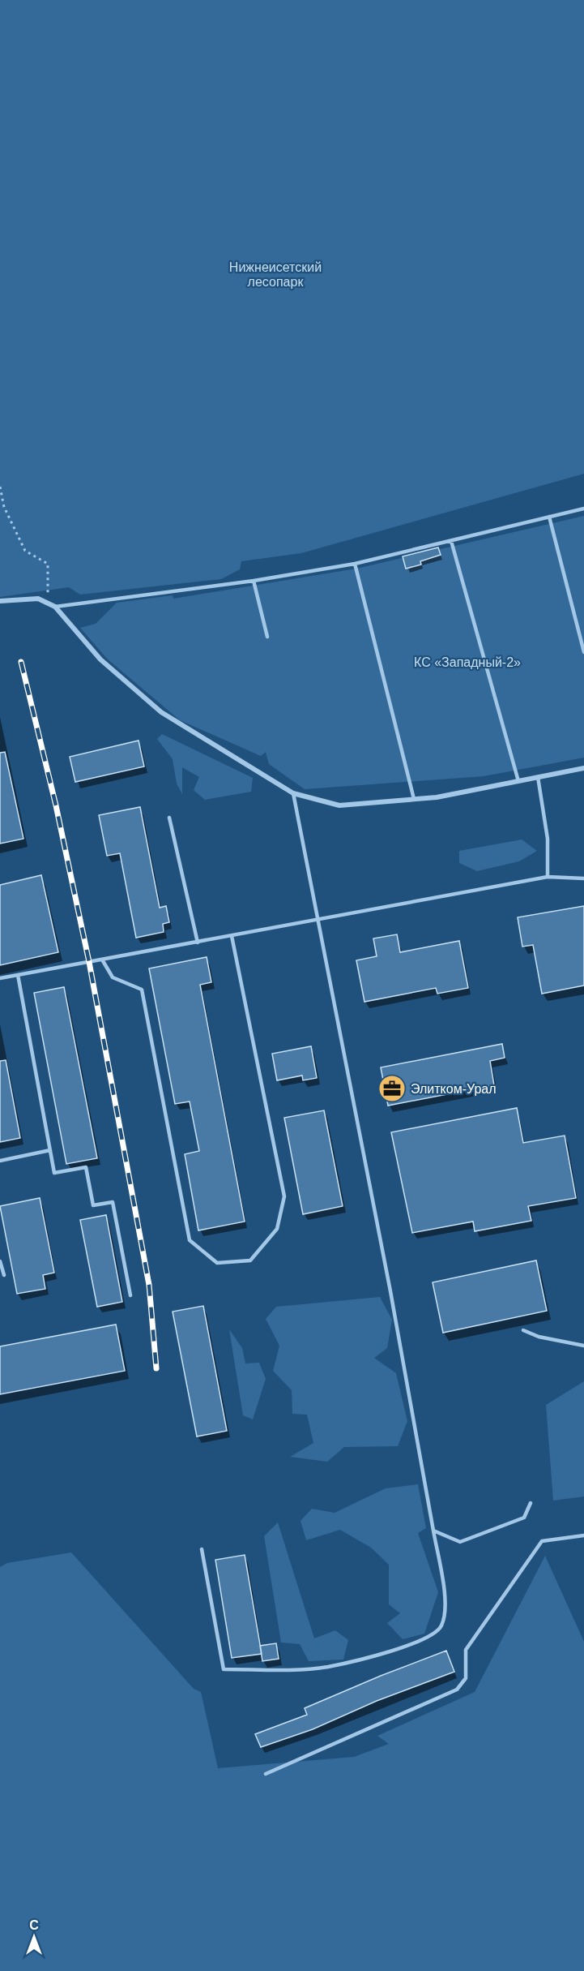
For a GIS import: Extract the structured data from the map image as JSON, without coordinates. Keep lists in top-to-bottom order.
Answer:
{
  "parks": ["Нижнеисетский лесопарк", "КС «Западный-2»"],
  "places": {
    "office": ["Элитком-Урал"]
  },
  "north": "top"
}
